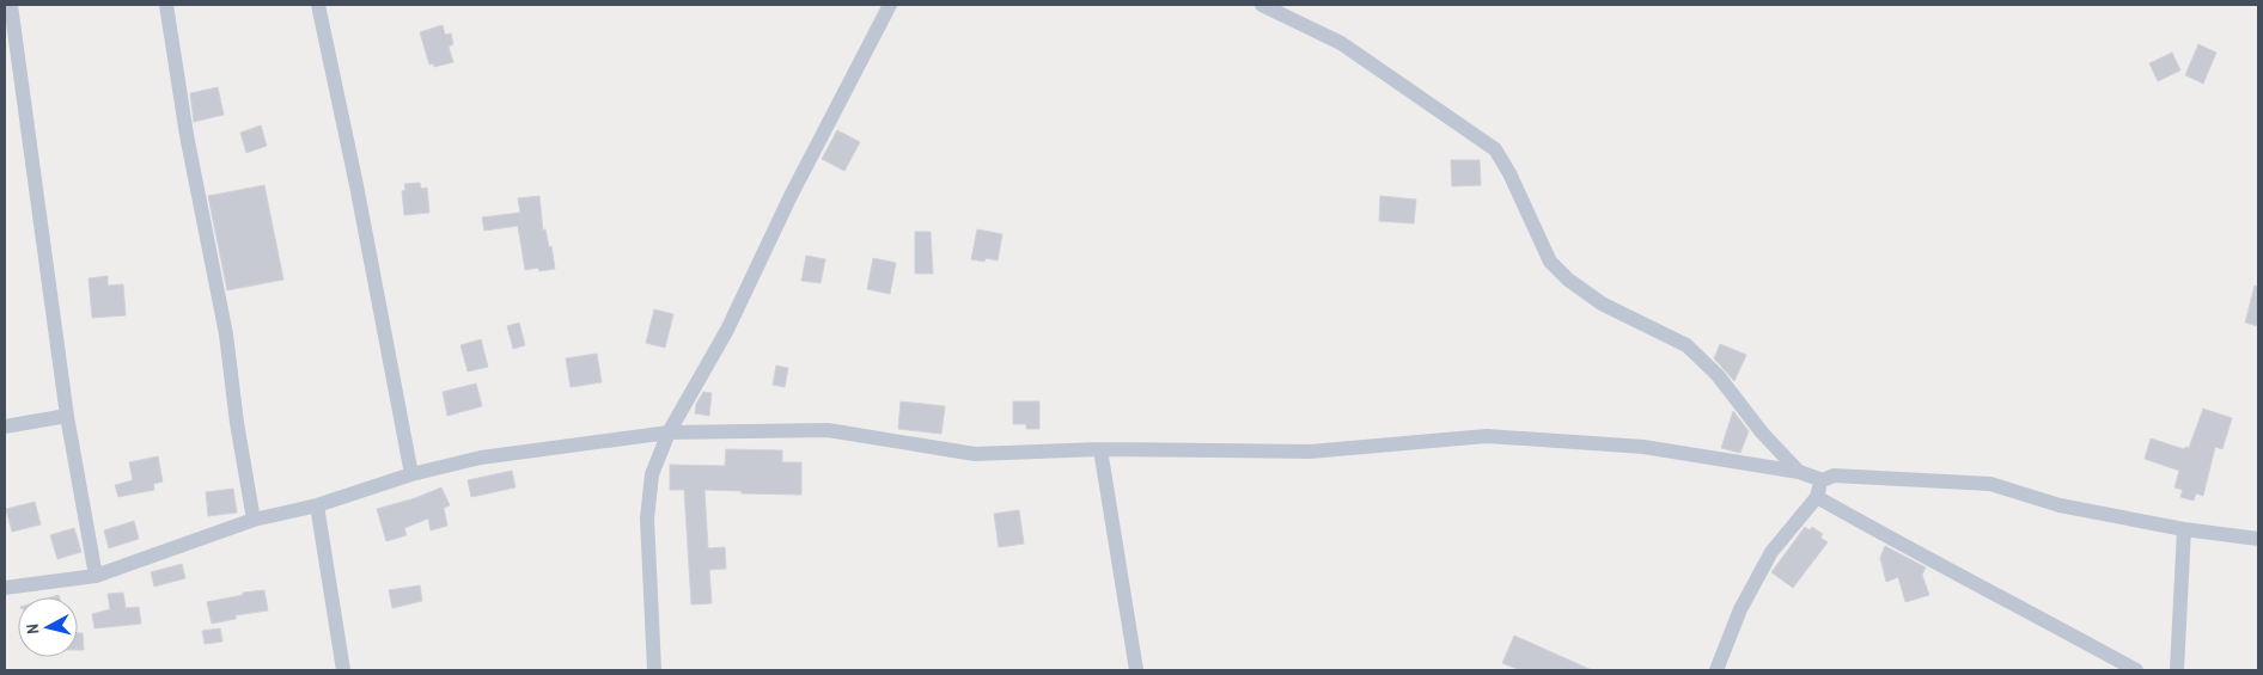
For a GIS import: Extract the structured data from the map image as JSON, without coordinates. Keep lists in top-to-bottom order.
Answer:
{
  "north": "left"
}
